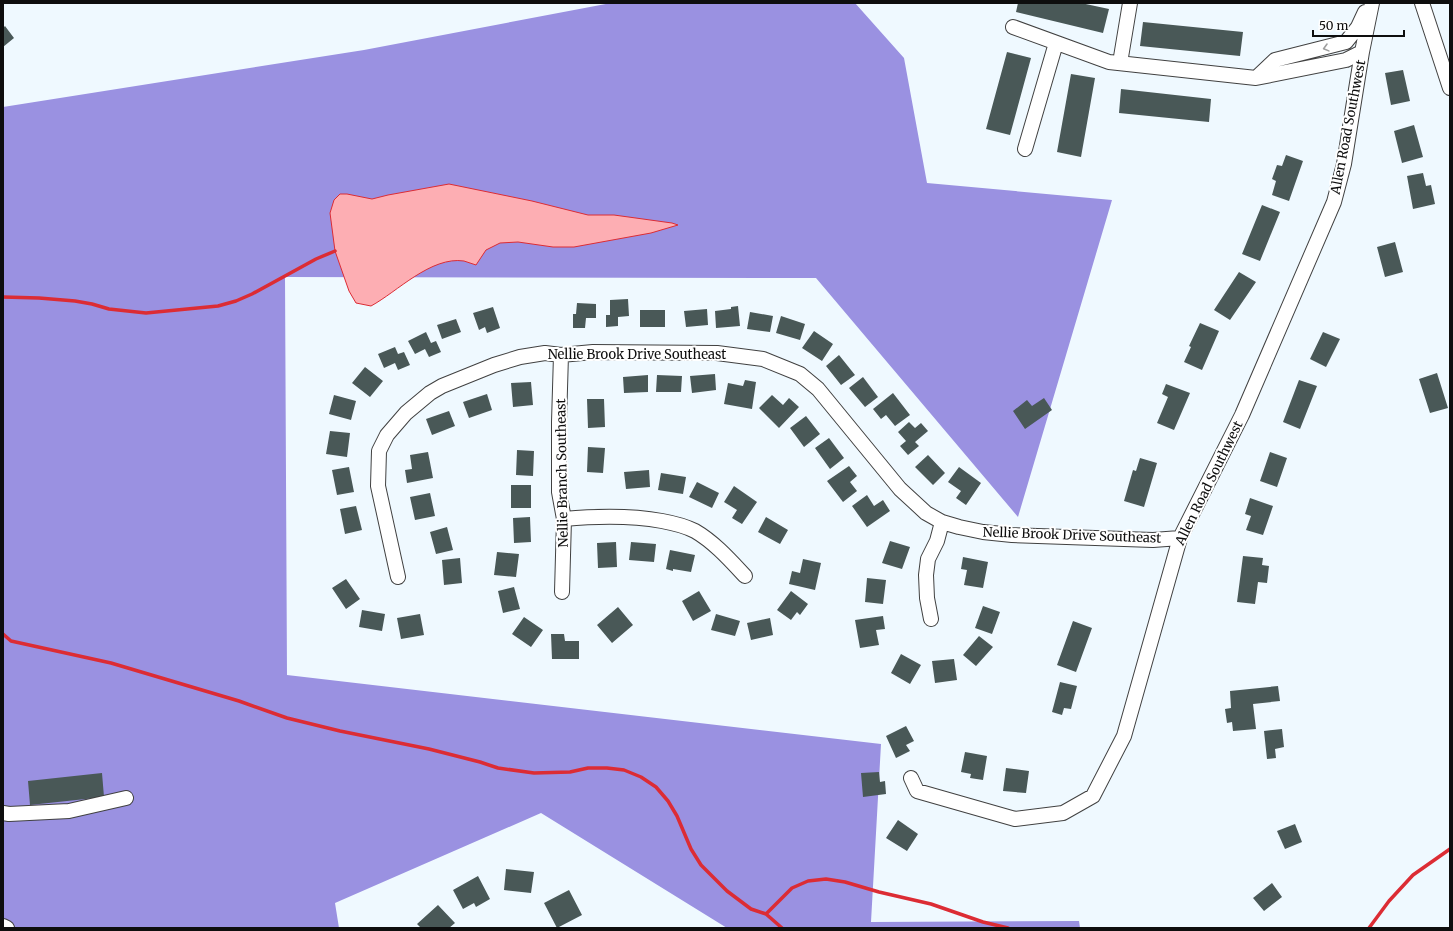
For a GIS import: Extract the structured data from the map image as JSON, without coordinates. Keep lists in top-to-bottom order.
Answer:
{
  "streets": {
    "street": ["Allen Road Southwest", "Nellie Brook Drive Southeast", "Nellie Branch Southeast"]
  },
  "crossings": [
    ["Allen Road Southwest", "Nellie Brook Drive Southeast"],
    ["Nellie Brook Drive Southeast", "Nellie Branch Southeast"]
  ],
  "scale_bar": "50 m"
}
